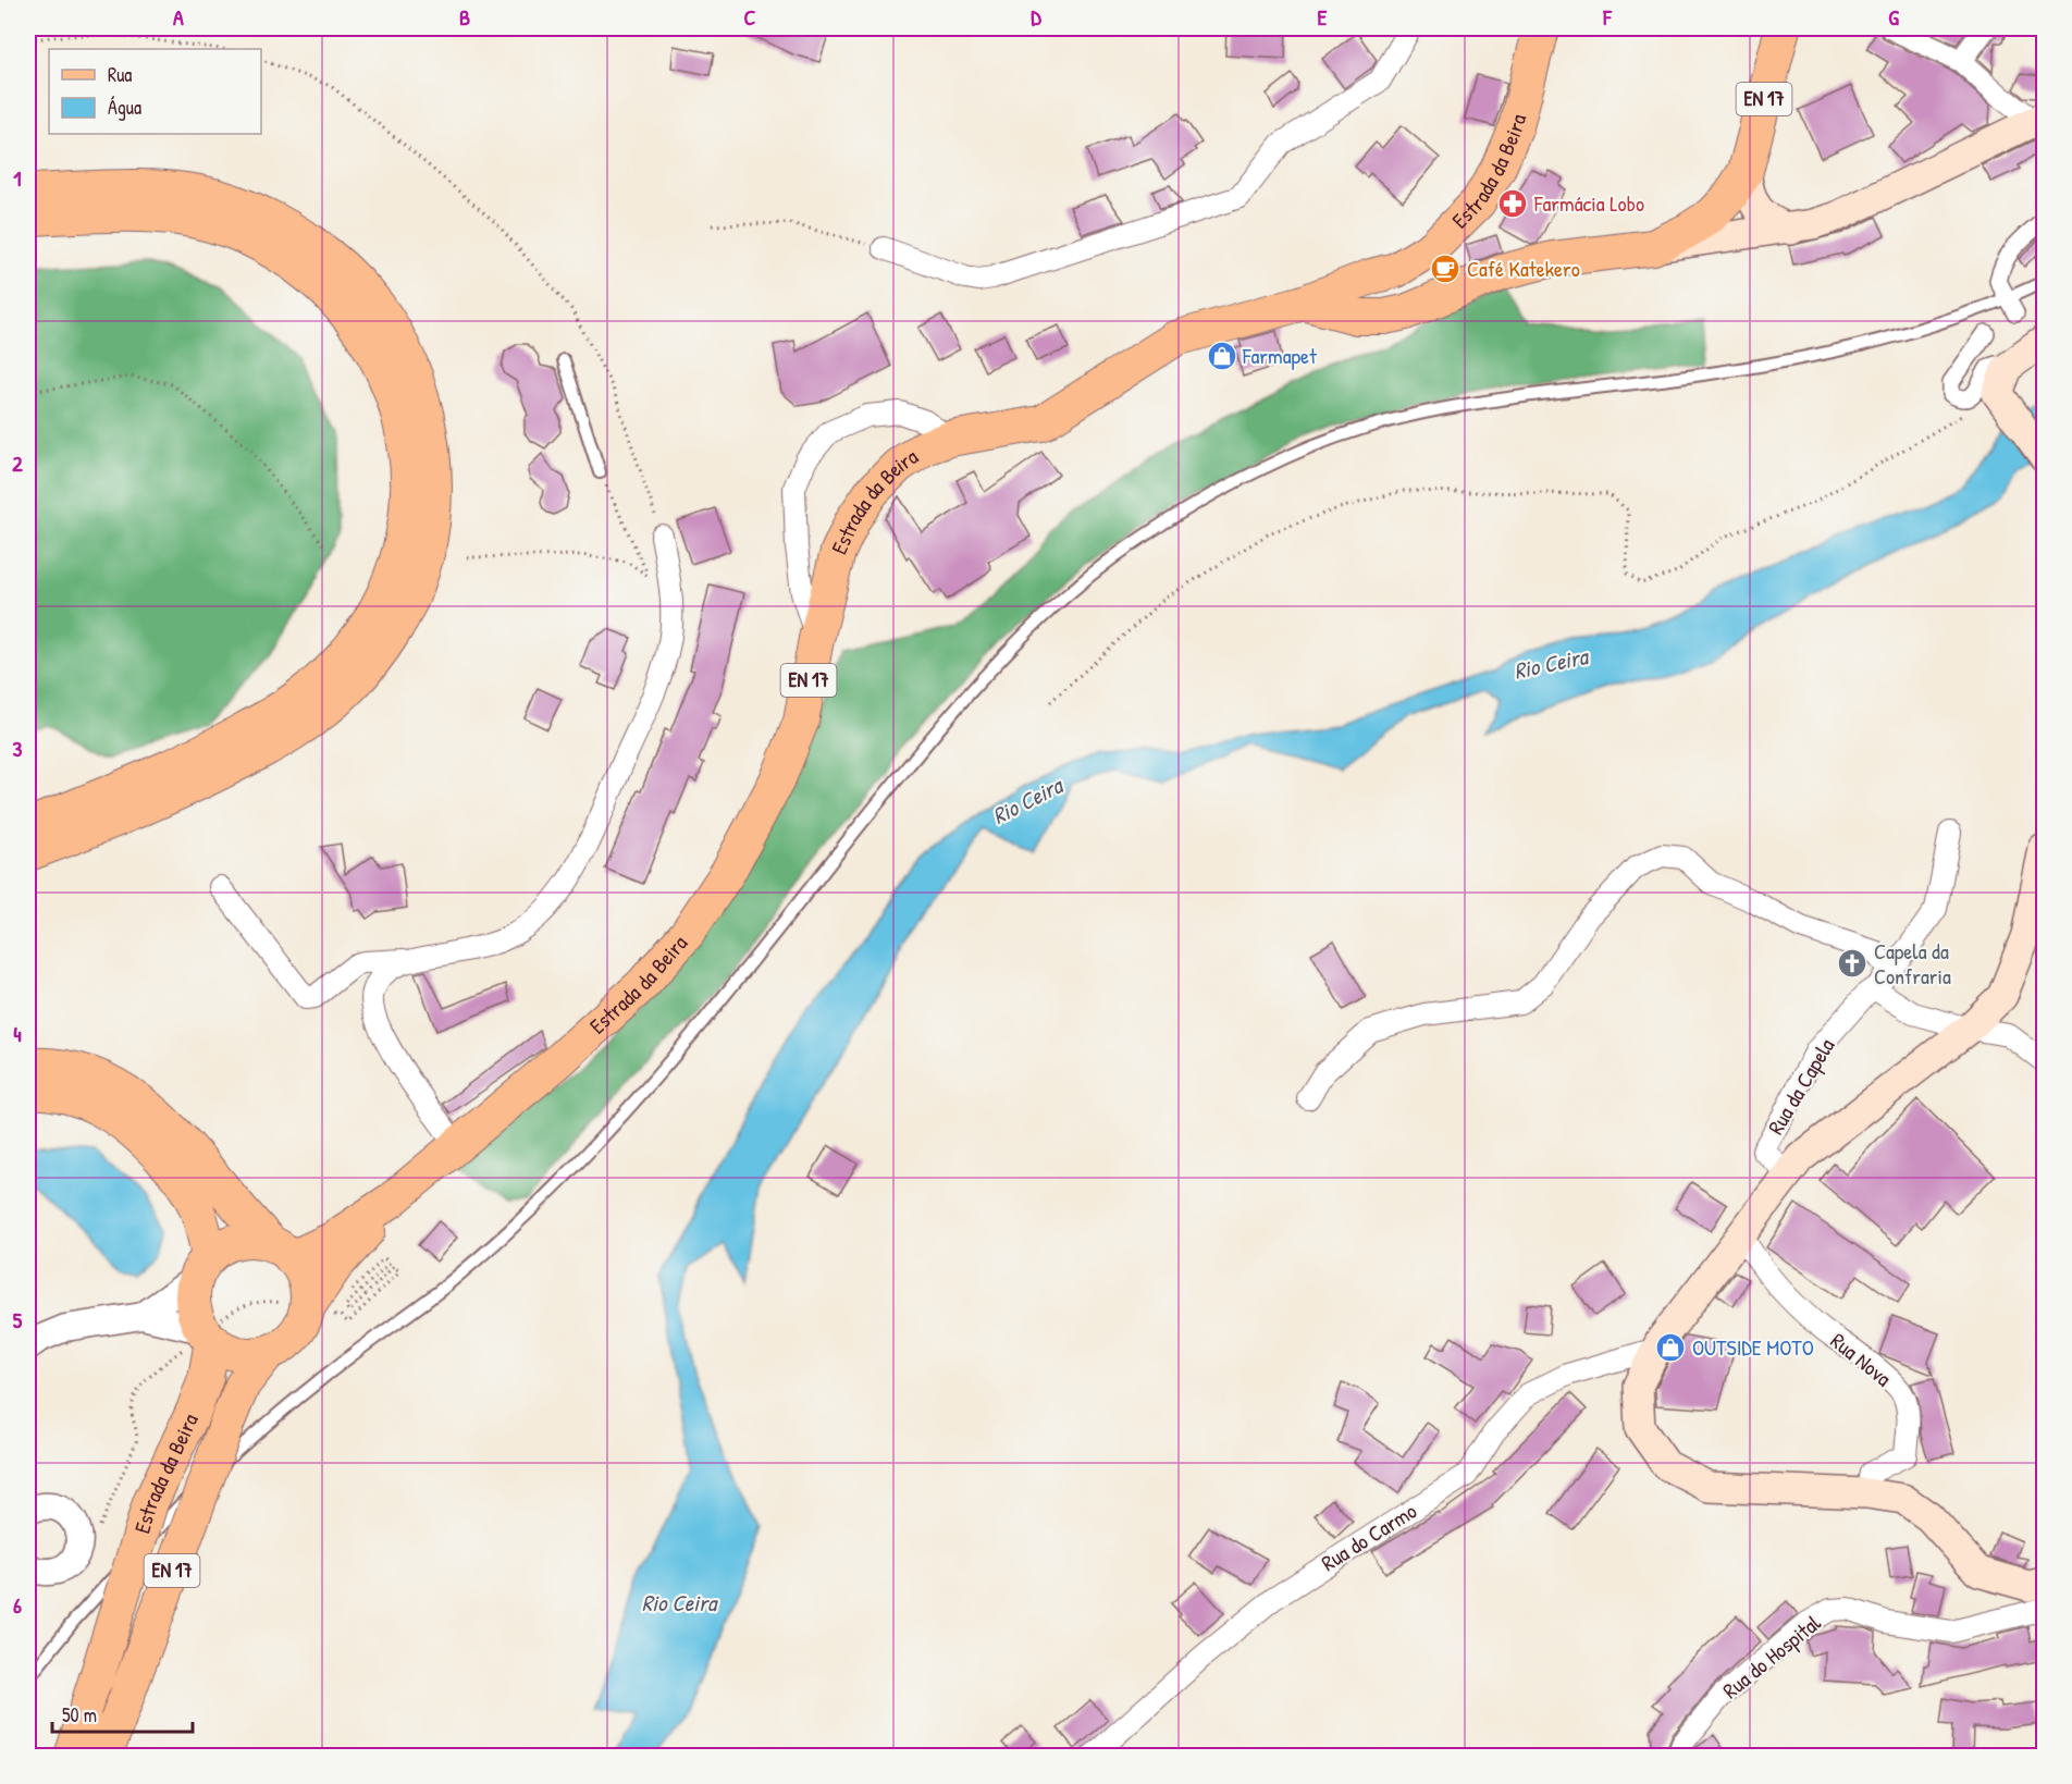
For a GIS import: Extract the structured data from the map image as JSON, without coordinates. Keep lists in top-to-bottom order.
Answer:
{
  "streets": {
    "main road": ["EN 17", "Estrada da Beira"],
    "street": [
      "Rua da Capela",
      "Rua Nova",
      "Rua do Carmo",
      "Rua do Hospital"
    ]
  },
  "crossings": [
    ["EN 17", "Estrada da Beira"]
  ],
  "water": ["Rio Ceira"],
  "places": {
    "pharmacy": ["Farmácia Lobo"],
    "cafe": ["Café Katekero"],
    "shop": ["Farmapet", "OUTSIDE MOTO"],
    "church": ["Capela da Confraria"]
  },
  "legend": ["Rua", "Água"],
  "scale_bar": "50 m",
  "grid": {
    "columns": [
      "A",
      "B",
      "C",
      "D",
      "E",
      "F",
      "G"
    ],
    "rows": [
      "1",
      "2",
      "3",
      "4",
      "5",
      "6"
    ]
  }
}
